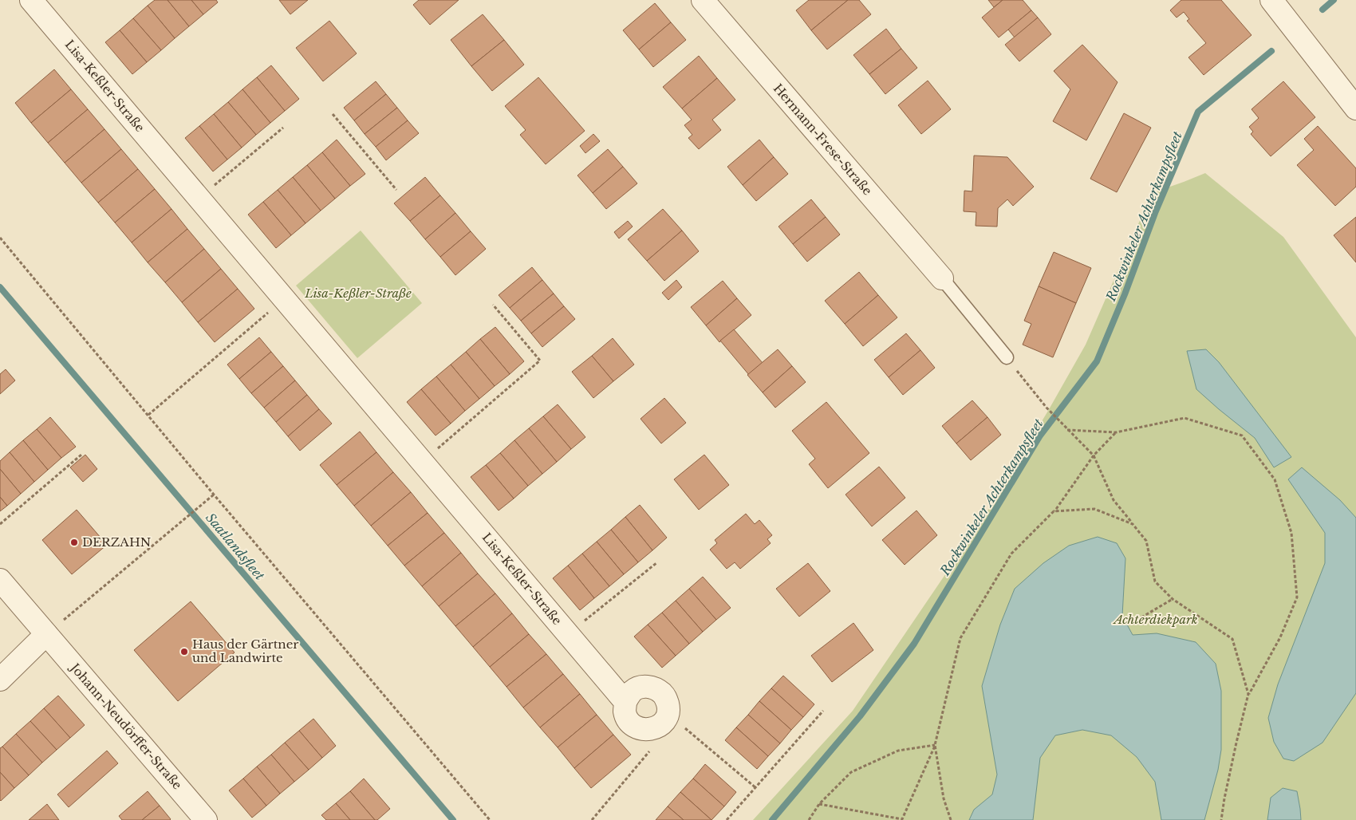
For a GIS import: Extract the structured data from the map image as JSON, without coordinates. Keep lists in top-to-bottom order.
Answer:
{
  "streets": {
    "street": ["Lisa-Keßler-Straße", "Hermann-Frese-Straße", "Johann-Neudörffer-Straße"]
  },
  "water": ["Rockwinkeler Achterkampsfleet", "Saatlandsfleet"],
  "parks": ["Lisa-Keßler-Straße", "Achterdiekpark"],
  "places": ["DERZAHN", "Haus der Gärtner und Landwirte"]
}
